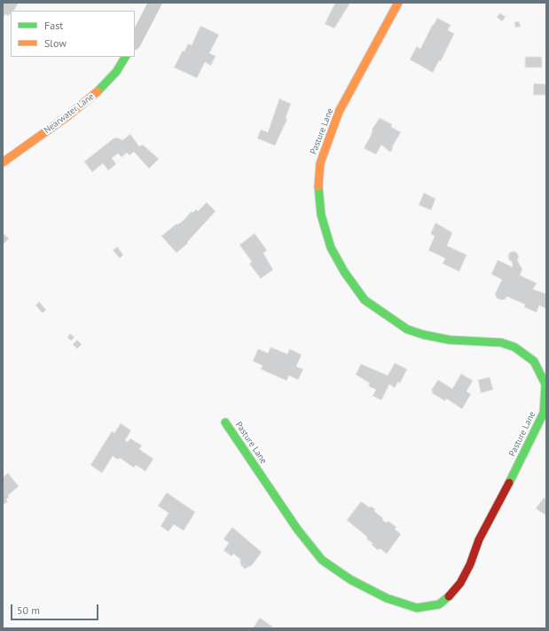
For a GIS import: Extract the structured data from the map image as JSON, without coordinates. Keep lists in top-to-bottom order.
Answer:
{
  "streets": {
    "street": ["Nearwater Lane", "Pasture Lane"]
  },
  "legend": ["Fast", "Slow"],
  "scale_bar": "50 m"
}
